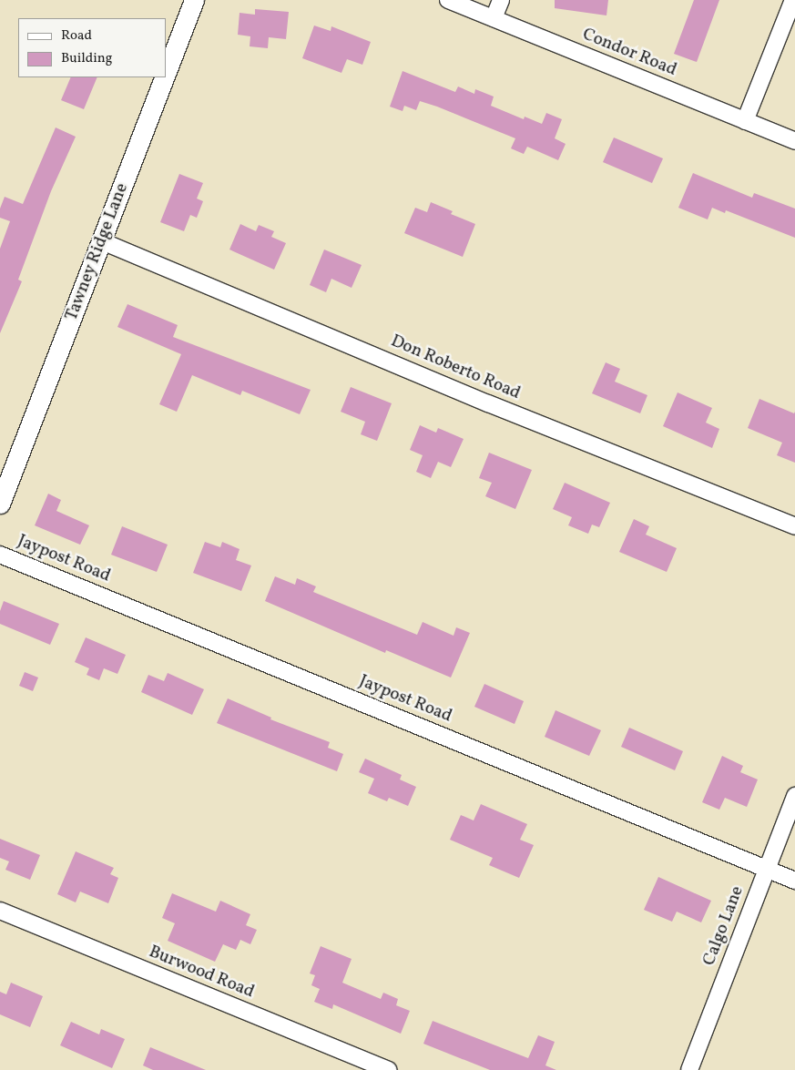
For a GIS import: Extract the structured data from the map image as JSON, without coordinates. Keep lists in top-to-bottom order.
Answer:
{
  "streets": {
    "street": [
      "Condor Road",
      "Tawney Ridge Lane",
      "Don Roberto Road",
      "Jaypost Road",
      "Calgo Lane",
      "Burwood Road"
    ]
  },
  "crossings": [
    ["Tawney Ridge Lane", "Don Roberto Road"],
    ["Jaypost Road", "Calgo Lane"]
  ],
  "legend": ["Road", "Building"]
}
